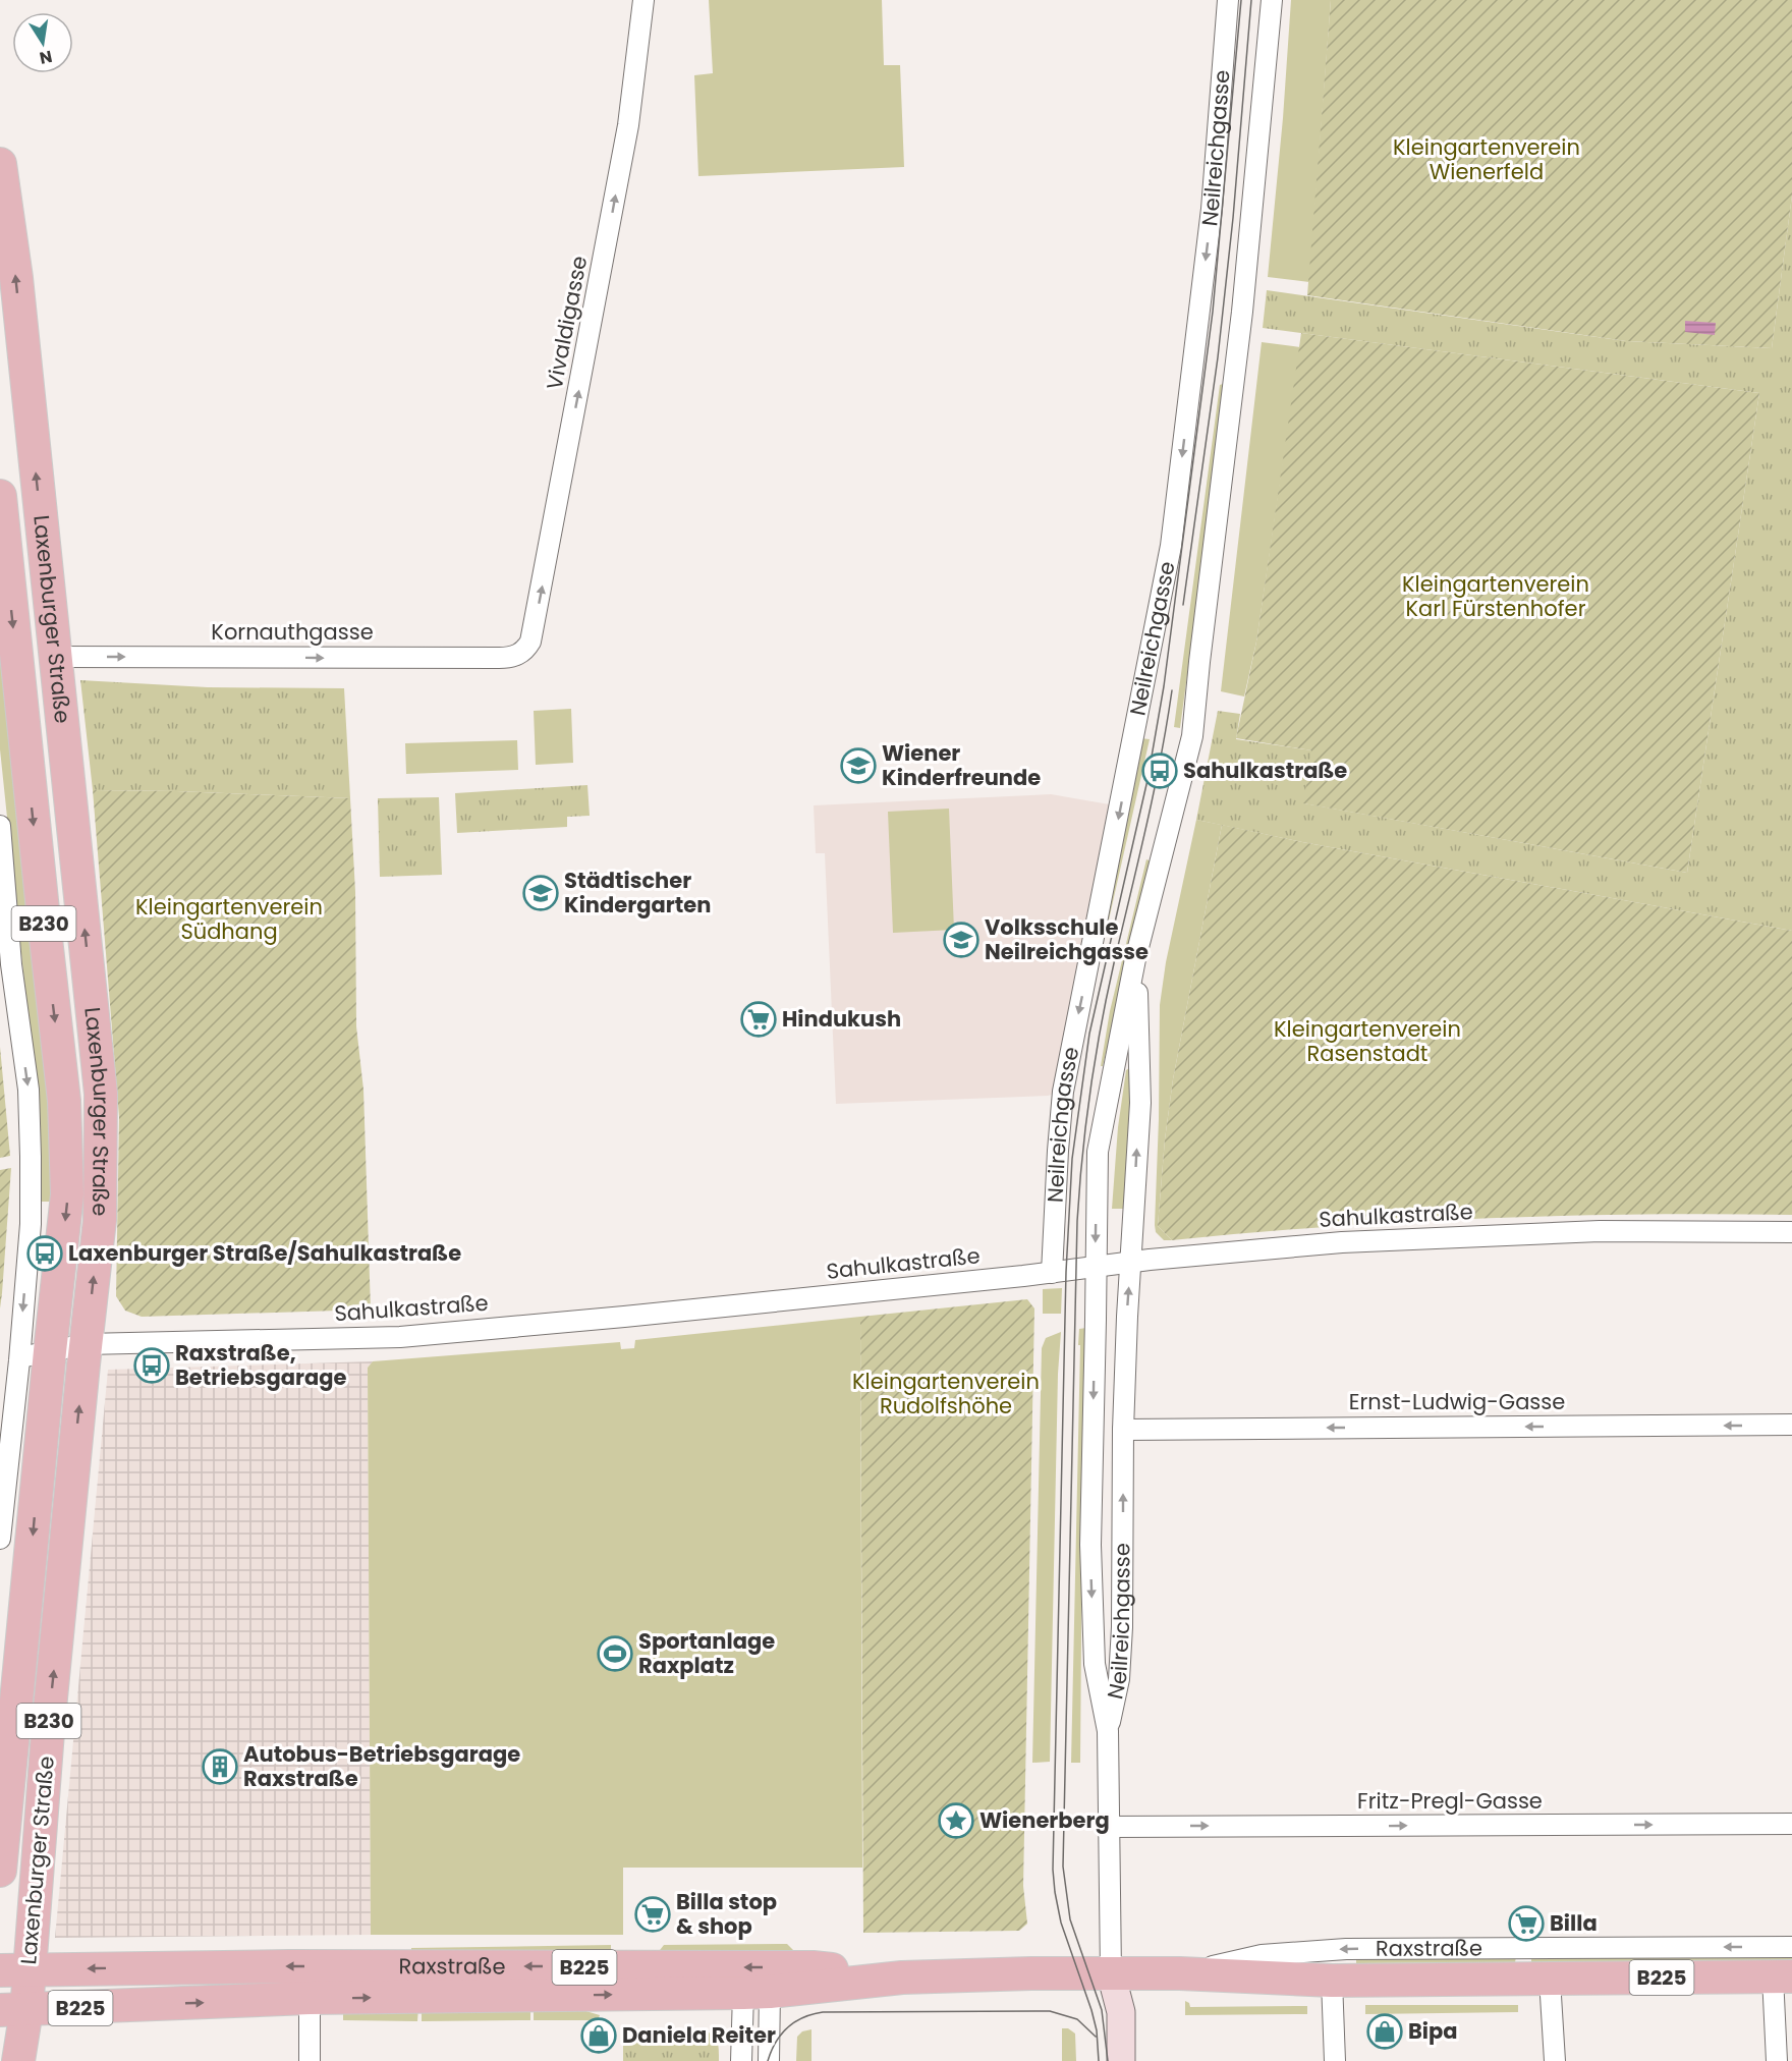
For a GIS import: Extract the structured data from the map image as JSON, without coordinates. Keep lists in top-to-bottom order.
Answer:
{
  "streets": {
    "main road": [
      "Laxenburger Straße",
      "B230",
      "Raxstraße",
      "B225"
    ],
    "street": [
      "Neilreichgasse",
      "Vivaldigasse",
      "Kornauthgasse",
      "Sahulkastraße",
      "Ernst-Ludwig-Gasse",
      "Fritz-Pregl-Gasse"
    ]
  },
  "crossings": [
    ["Neilreichgasse", "Sahulkastraße"],
    ["Neilreichgasse", "Ernst-Ludwig-Gasse"],
    ["Neilreichgasse", "Fritz-Pregl-Gasse"],
    ["Neilreichgasse", "Raxstraße"],
    ["Vivaldigasse", "Kornauthgasse"],
    ["Laxenburger Straße", "Kornauthgasse"],
    ["Laxenburger Straße", "Sahulkastraße"],
    ["Laxenburger Straße", "Raxstraße"]
  ],
  "one_way": [
    "Vivaldigasse",
    "Kornauthgasse",
    "Ernst-Ludwig-Gasse",
    "Fritz-Pregl-Gasse"
  ],
  "parks": [
    "Kleingartenverein Wienerfeld",
    "Kleingartenverein Karl Fürstenhofer",
    "Kleingartenverein Südhang",
    "Kleingartenverein Rasenstadt",
    "Kleingartenverein Rudolfshöhe"
  ],
  "places": {
    "school or university": ["Wiener Kinderfreunde", "Städtischer Kindergarten", "Volksschule Neilreichgasse"],
    "bus stop": ["Sahulkastraße", "Laxenburger Straße/Sahulkastraße", "Raxstraße, Betriebsgarage"],
    "supermarket": ["Hindukush", "Billa stop & shop", "Billa"],
    "sports": ["Sportanlage Raxplatz"],
    "building": ["Autobus-Betriebsgarage Raxstraße"],
    "place": ["Wienerberg"],
    "shop": ["Bipa", "Daniela Reiter"]
  },
  "north": "bottom"
}
